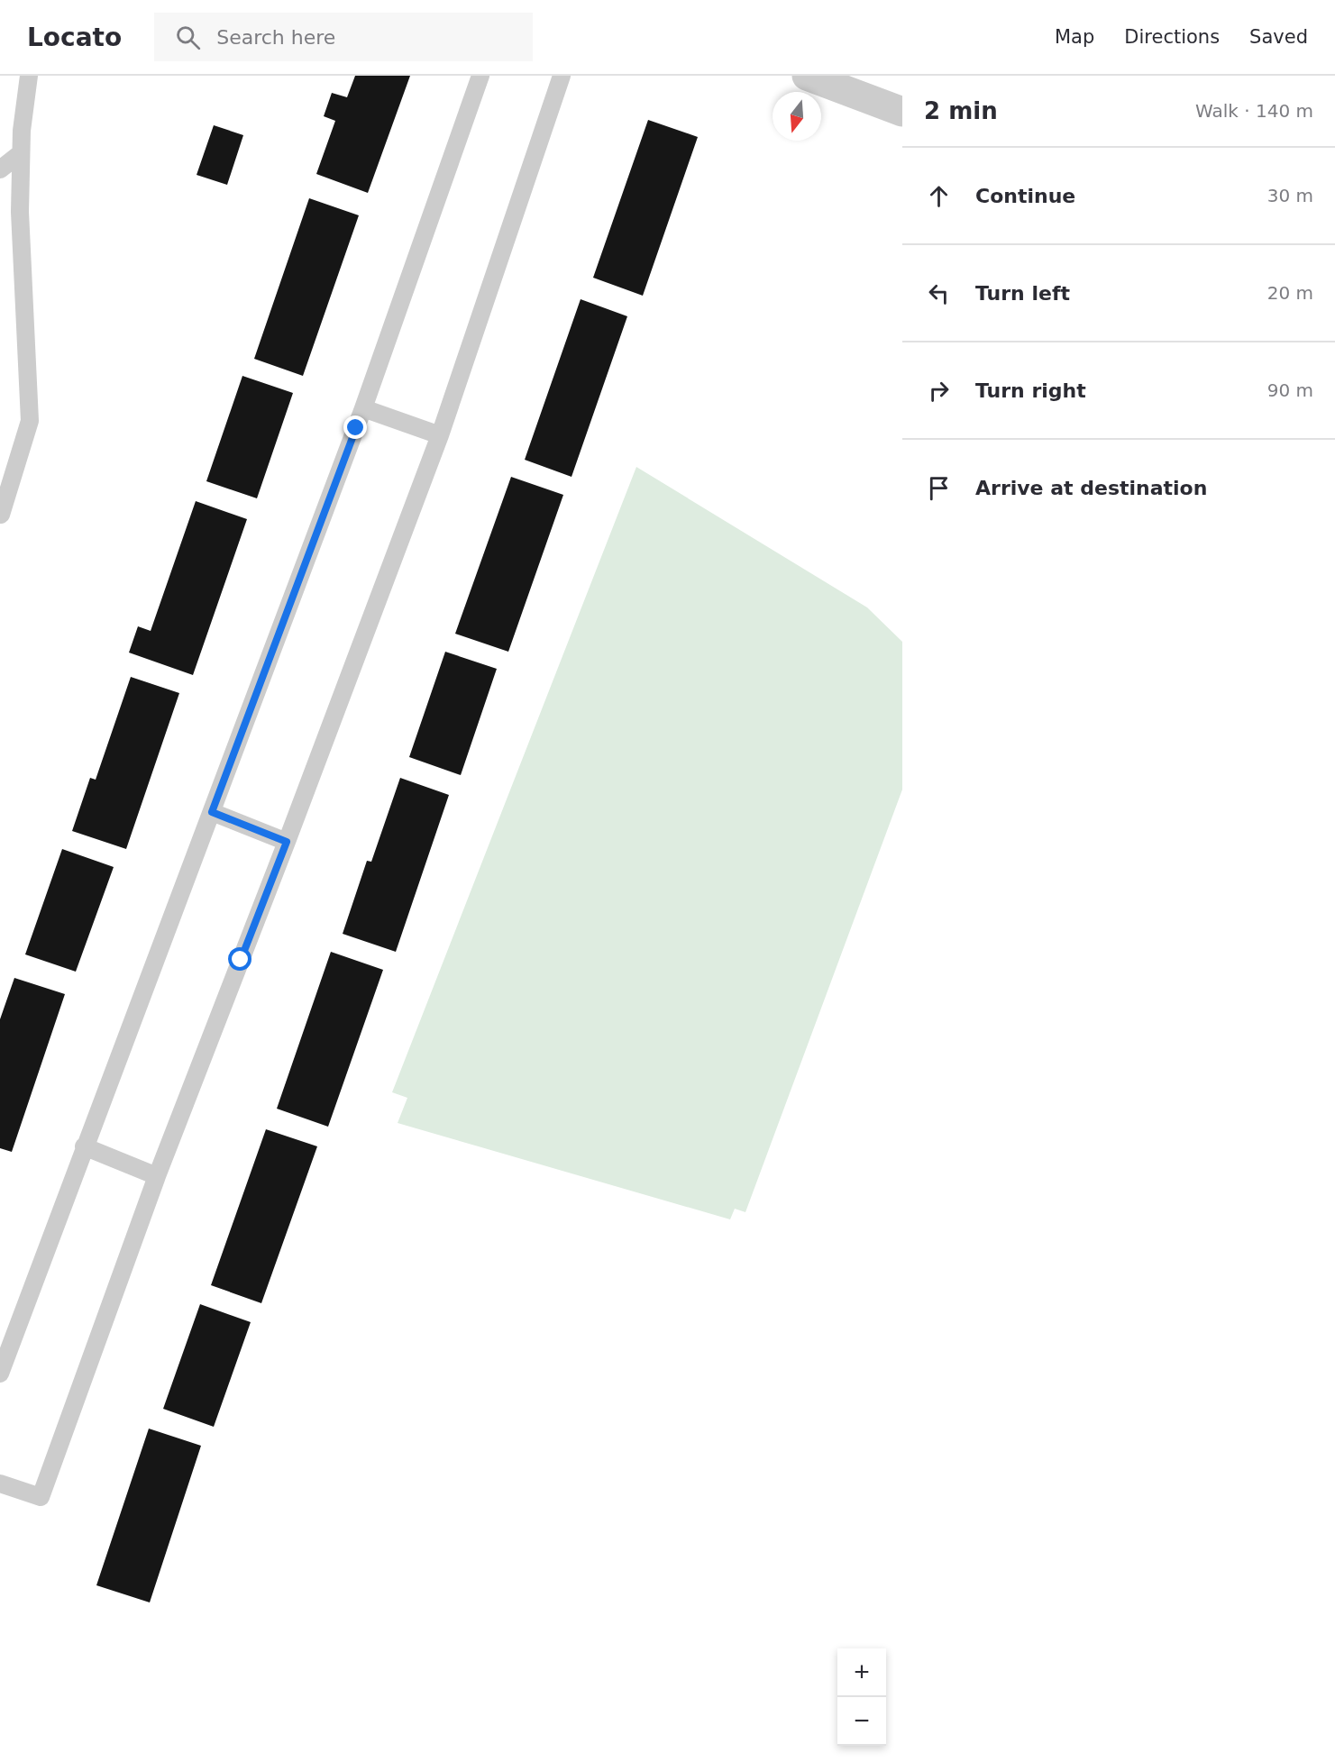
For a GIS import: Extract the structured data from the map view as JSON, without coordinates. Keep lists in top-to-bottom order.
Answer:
{
  "north": "bottom",
  "page": {
    "header": "Locato",
    "search": "Search here",
    "nav": ["Map", "Directions", "Saved"],
    "heading": ["2 min", "Walk · 140 m"],
    "list": [
      ["Continue", "30 m"],
      ["Turn left", "20 m"],
      ["Turn right", "90 m"],
      "Arrive at destination"
    ],
    "map_buttons": ["+", "−"]
  }
}
